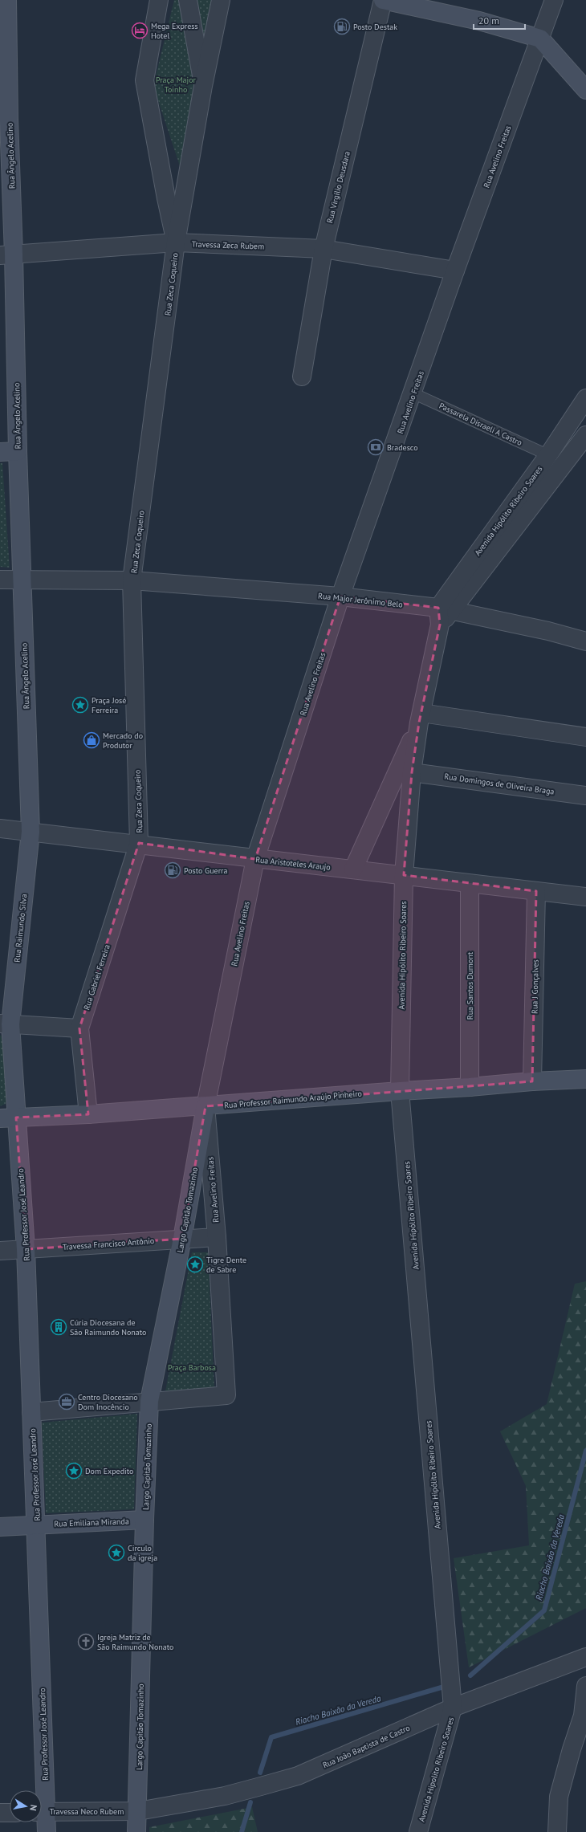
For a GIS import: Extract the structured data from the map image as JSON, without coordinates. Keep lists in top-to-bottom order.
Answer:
{
  "streets": {
    "main road": [
      "Rua Ângelo Acelino",
      "Rua Raimundo Silva",
      "Rua Professor Raimundo Araújo Pinheiro",
      "Largo Capitão Tomazinho",
      "Rua Professor José Leandro",
      "Rua Emiliana Miranda"
    ],
    "street": [
      "Rua Avelino Freitas",
      "Rua Virgílio Deusdara",
      "Travessa Zeca Rubem",
      "Rua Zeca Coqueiro",
      "Avenida Hipólito Ribeiro Soares",
      "Rua Major Jerônimo Belo",
      "Rua Domingos de Oliveira Braga",
      "Rua Aristoteles Araujo",
      "Rua Gabriel Ferreira",
      "Rua Santos Dumont",
      "Rua J Gonçalves",
      "Travessa Francisco Antônio",
      "Rua João Baptista de Castro",
      "Avenida Hipolito Ribeiro Soares",
      "Travessa Neco Rubem"
    ],
    "lane": ["Passarela Disraeli A Castro"]
  },
  "crossings": [
    ["Rua Ângelo Acelino", "Travessa Zeca Rubem"],
    ["Rua Ângelo Acelino", "Rua Aristoteles Araujo"],
    ["Rua Ângelo Acelino", "Rua Raimundo Silva"],
    ["Rua Avelino Freitas", "Travessa Zeca Rubem"],
    ["Rua Avelino Freitas", "Passarela Disraeli A Castro"],
    ["Rua Avelino Freitas", "Rua Major Jerônimo Belo"],
    ["Rua Avelino Freitas", "Rua Aristoteles Araujo"],
    ["Rua Avelino Freitas", "Rua Professor Raimundo Araújo Pinheiro"],
    ["Rua Avelino Freitas", "Largo Capitão Tomazinho"],
    ["Rua Avelino Freitas", "Travessa Francisco Antônio"],
    ["Rua Virgílio Deusdara", "Travessa Zeca Rubem"],
    ["Travessa Zeca Rubem", "Rua Zeca Coqueiro"],
    ["Rua Zeca Coqueiro", "Rua Major Jerônimo Belo"],
    ["Rua Zeca Coqueiro", "Rua Aristoteles Araujo"],
    ["Rua Zeca Coqueiro", "Rua Gabriel Ferreira"],
    ["Passarela Disraeli A Castro", "Avenida Hipólito Ribeiro Soares"],
    ["Avenida Hipólito Ribeiro Soares", "Rua Major Jerônimo Belo"],
    ["Avenida Hipólito Ribeiro Soares", "Rua Domingos de Oliveira Braga"],
    ["Avenida Hipólito Ribeiro Soares", "Rua Aristoteles Araujo"],
    ["Avenida Hipólito Ribeiro Soares", "Rua Professor Raimundo Araújo Pinheiro"],
    ["Avenida Hipólito Ribeiro Soares", "Rua João Baptista de Castro"],
    ["Avenida Hipólito Ribeiro Soares", "Avenida Hipolito Ribeiro Soares"],
    ["Rua Aristoteles Araujo", "Rua Raimundo Silva"],
    ["Rua Aristoteles Araujo", "Rua Gabriel Ferreira"],
    ["Rua Aristoteles Araujo", "Rua Santos Dumont"],
    ["Rua Aristoteles Araujo", "Rua J Gonçalves"],
    ["Rua Raimundo Silva", "Rua Professor Raimundo Araújo Pinheiro"],
    ["Rua Raimundo Silva", "Rua Professor José Leandro"],
    ["Rua Gabriel Ferreira", "Rua Professor Raimundo Araújo Pinheiro"],
    ["Rua Santos Dumont", "Rua Professor Raimundo Araújo Pinheiro"],
    ["Rua J Gonçalves", "Rua Professor Raimundo Araújo Pinheiro"],
    ["Rua Professor Raimundo Araújo Pinheiro", "Largo Capitão Tomazinho"],
    ["Rua Professor Raimundo Araújo Pinheiro", "Rua Professor José Leandro"],
    ["Largo Capitão Tomazinho", "Travessa Francisco Antônio"],
    ["Largo Capitão Tomazinho", "Rua Emiliana Miranda"],
    ["Largo Capitão Tomazinho", "Rua João Baptista de Castro"],
    ["Largo Capitão Tomazinho", "Travessa Neco Rubem"],
    ["Rua Professor José Leandro", "Travessa Francisco Antônio"],
    ["Rua Professor José Leandro", "Rua Emiliana Miranda"],
    ["Rua João Baptista de Castro", "Avenida Hipolito Ribeiro Soares"],
    ["Rua João Baptista de Castro", "Travessa Neco Rubem"]
  ],
  "water": ["Riacho Baixão da Vereda"],
  "parks": ["Praça Major Toinho", "Praça Barbosa"],
  "places": {
    "fuel station": ["Posto Destak", "Posto Guerra"],
    "hotel": ["Mega Express Hotel"],
    "bank": ["Bradesco"],
    "place": [
      "Praça José Ferreira",
      "Tigre Dente de Sabre",
      "Dom Expedito",
      "Circulo da igreja"
    ],
    "shop": ["Mercado do Produtor"],
    "building": ["Cúria Diocesana de São Raimundo Nonato"],
    "office": ["Centro Diocesano Dom Inocêncio"],
    "church": ["Igreja Matriz de São Raimundo Nonato"]
  },
  "scale_bar": "20 m",
  "north": "right"
}
